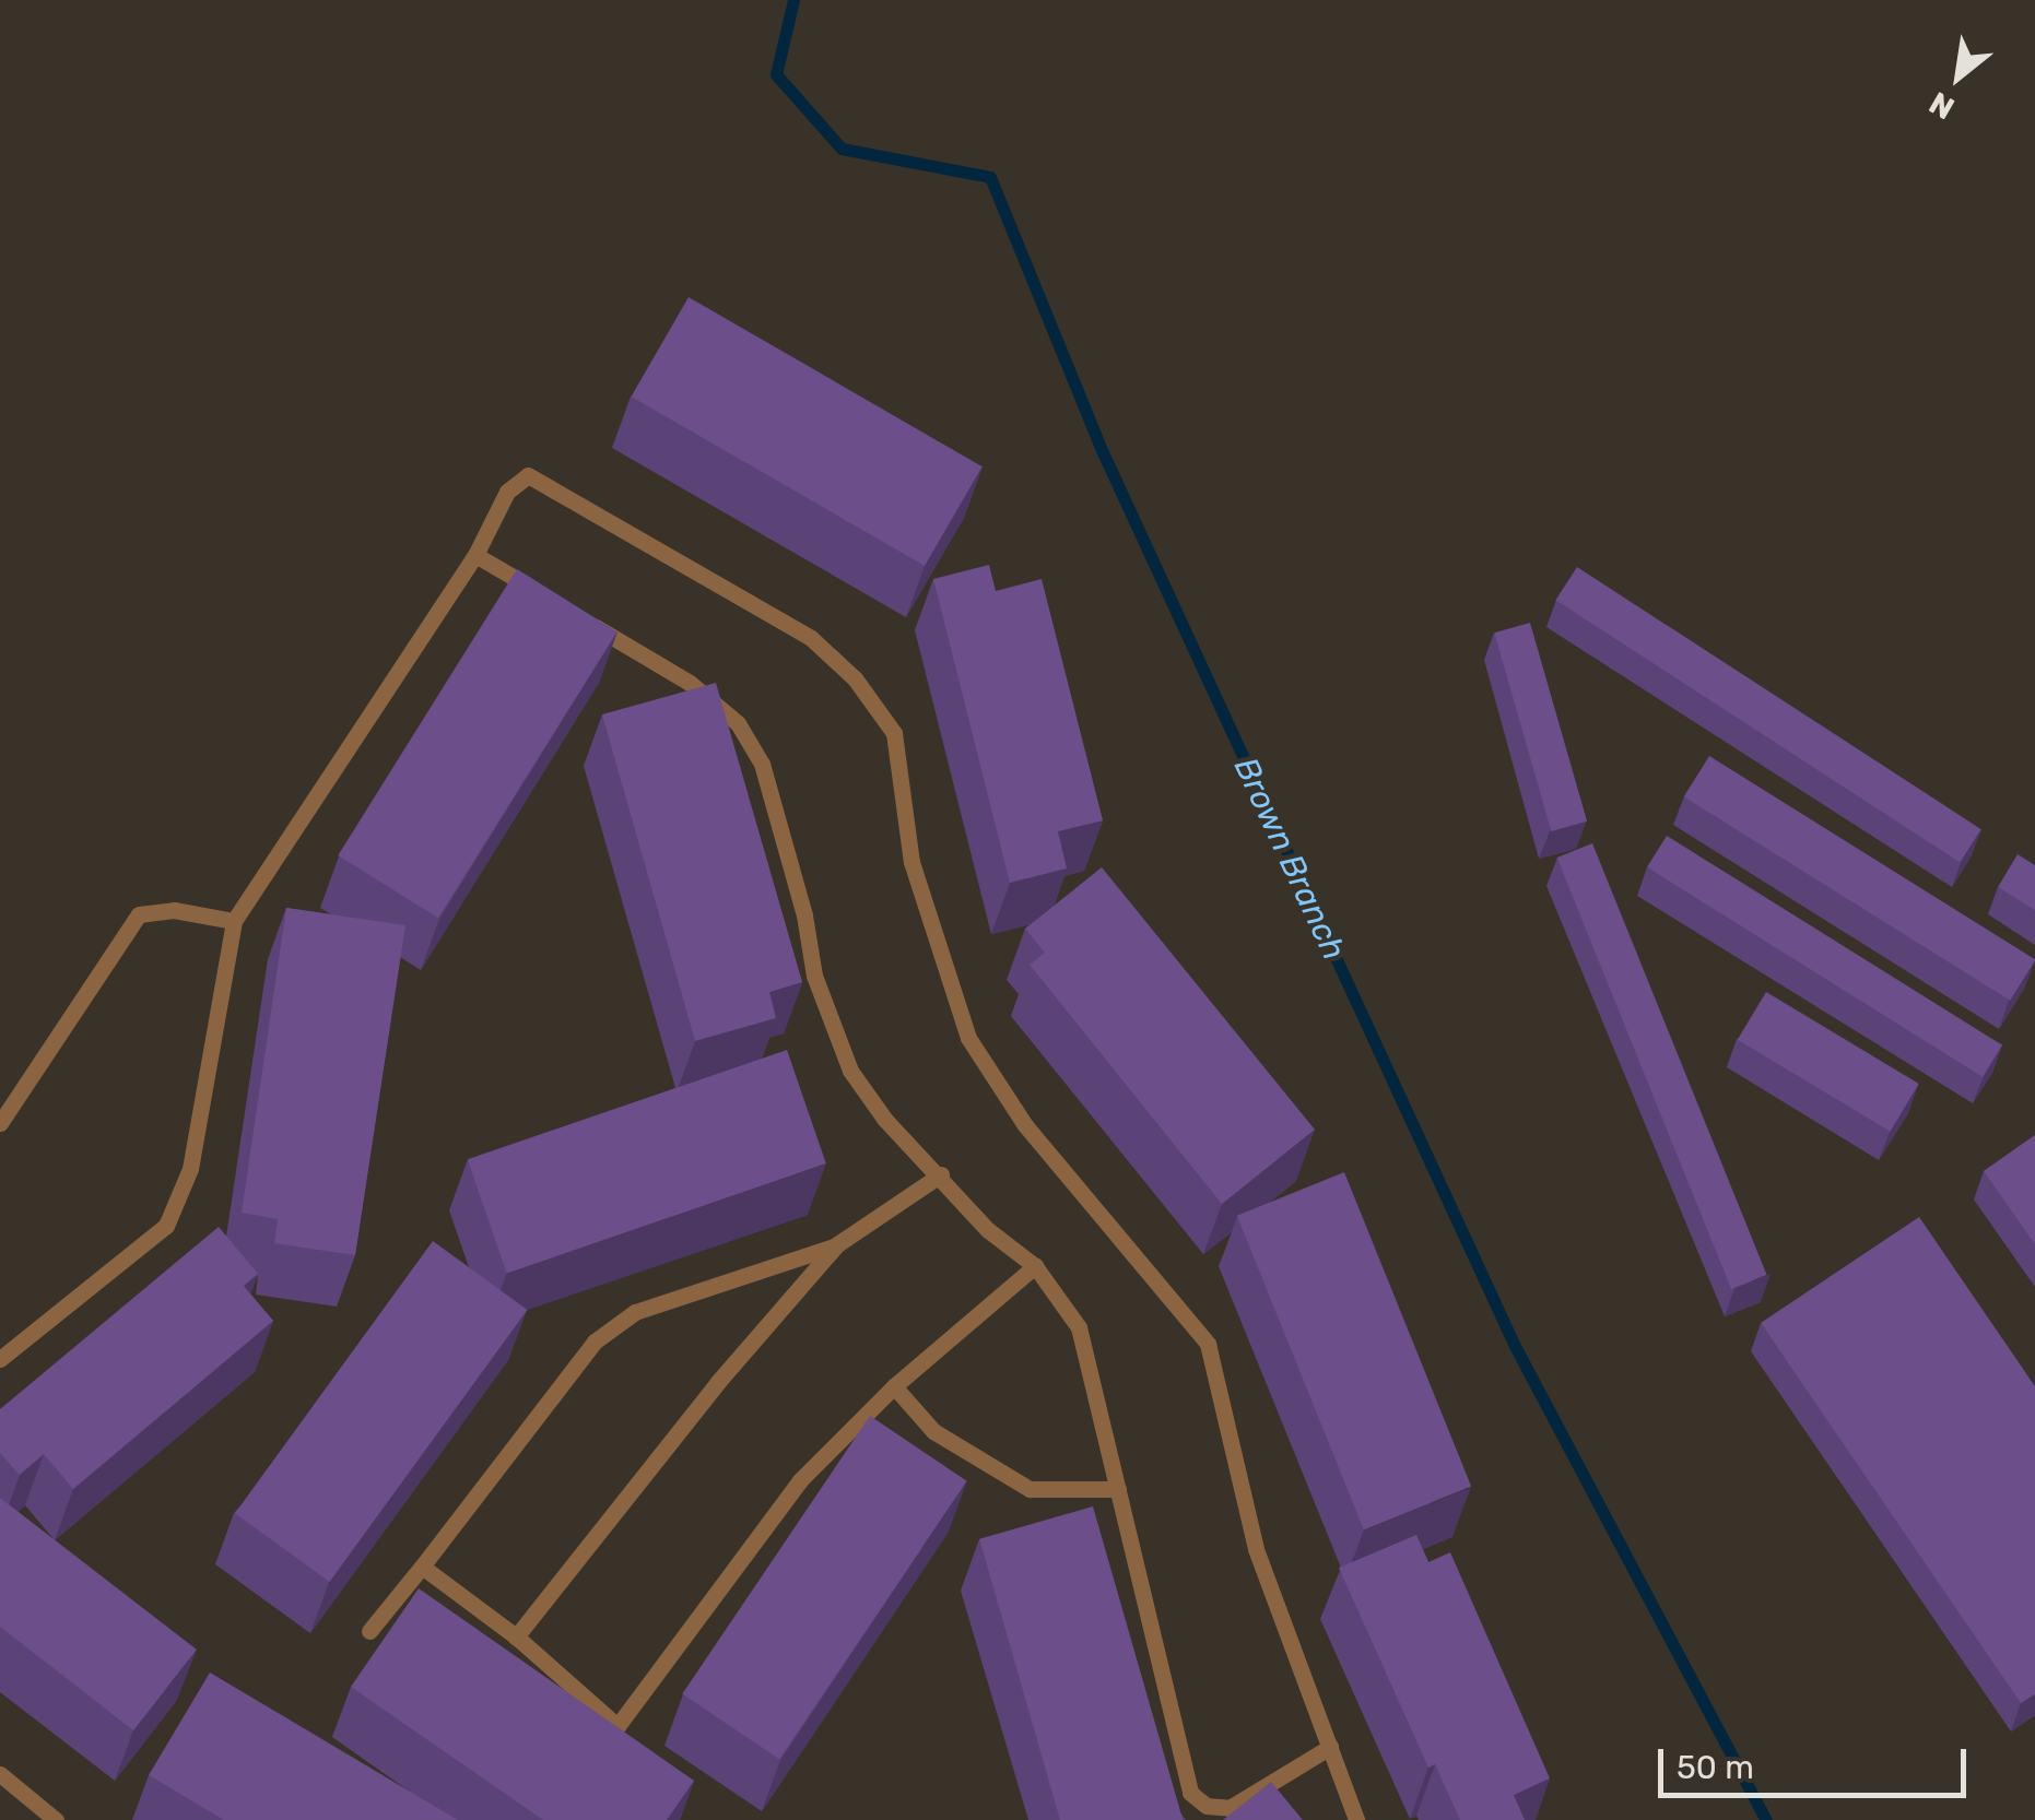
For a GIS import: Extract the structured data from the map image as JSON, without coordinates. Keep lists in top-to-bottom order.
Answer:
{
  "water": ["Brown Branch"],
  "scale_bar": "50 m",
  "north": "bottom left"
}
